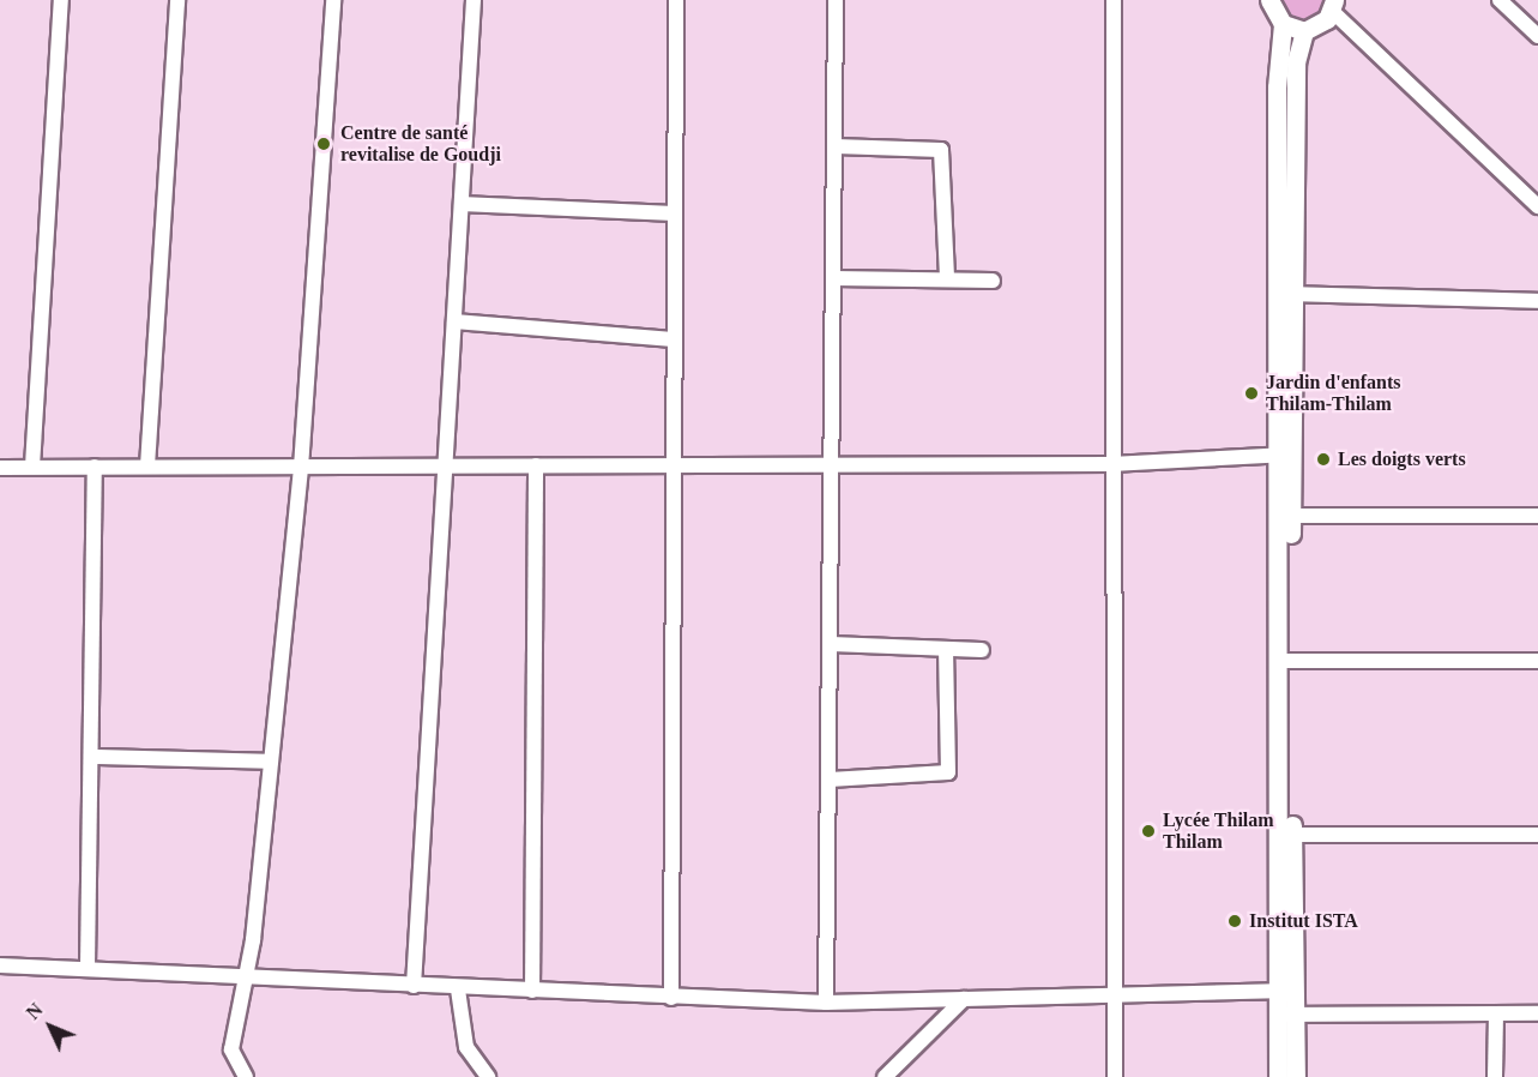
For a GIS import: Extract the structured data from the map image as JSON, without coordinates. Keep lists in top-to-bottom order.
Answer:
{
  "places": [
    "Centre de santé revitalise de Goudji",
    "Jardin d'enfants Thilam-Thilam",
    "Les doigts verts",
    "Lycée Thilam Thilam",
    "Institut ISTA"
  ],
  "north": "top left"
}
